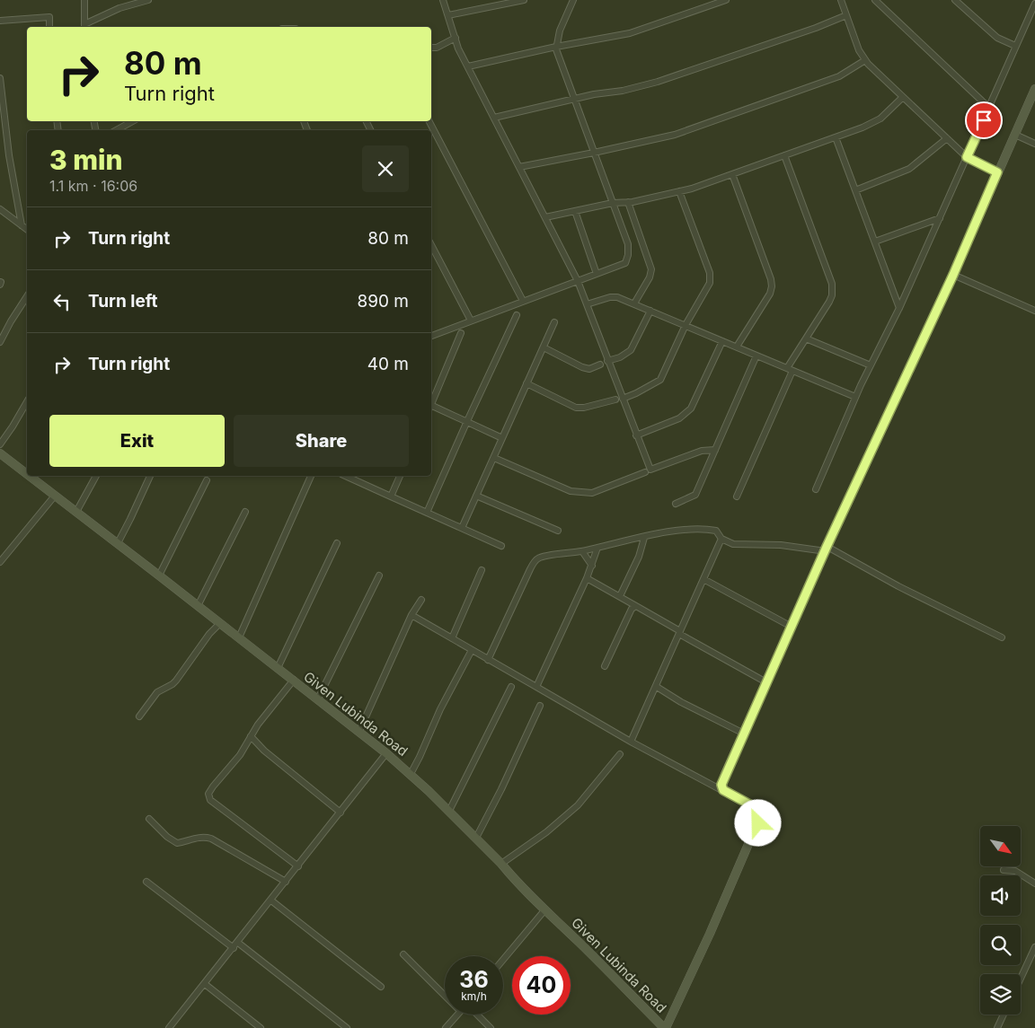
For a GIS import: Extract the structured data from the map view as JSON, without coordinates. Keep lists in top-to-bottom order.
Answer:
{
  "streets": {
    "street": ["Given Lubinda Road"]
  },
  "north": "bottom right",
  "page": {
    "turn": ["80 m", "Turn right"],
    "heading": ["3 min", "1.1 km · 16:06"],
    "list": [
      {
        "name": "Turn right",
        "value": "80 m"
      },
      {
        "name": "Turn left",
        "value": "890 m"
      },
      {
        "name": "Turn right",
        "value": "40 m"
      }
    ],
    "buttons": ["Exit", "Share"],
    "speed": "36 km/h",
    "limit": "40"
  }
}
